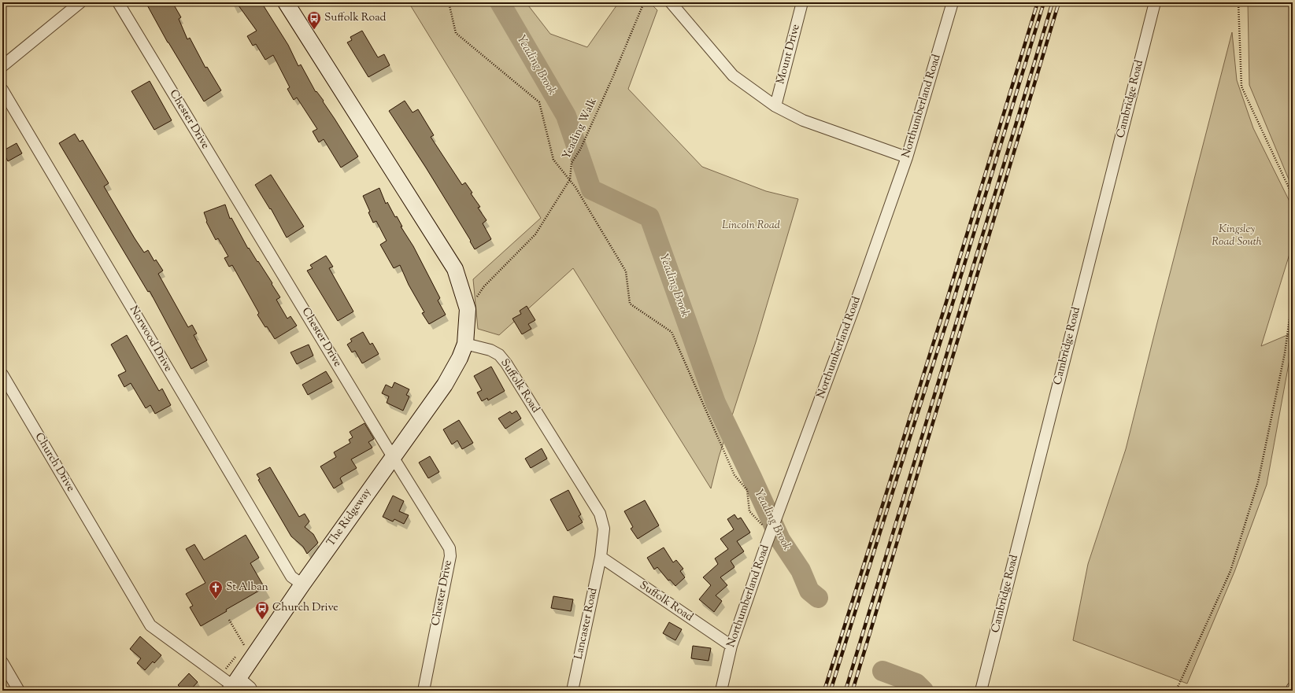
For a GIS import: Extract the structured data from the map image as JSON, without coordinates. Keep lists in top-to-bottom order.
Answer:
{
  "streets": {
    "street": [
      "Mount Drive",
      "Cambridge Road",
      "Northumberland Road",
      "Chester Drive",
      "Norwood Drive",
      "Suffolk Road",
      "Church Drive",
      "The Ridgeway",
      "Lancaster Road"
    ],
    "path": ["Yeading Walk"]
  },
  "crossings": [
    ["Northumberland Road", "Suffolk Road"],
    ["Chester Drive", "The Ridgeway"],
    ["Norwood Drive", "The Ridgeway"],
    ["Suffolk Road", "The Ridgeway"],
    ["Suffolk Road", "Lancaster Road"],
    ["Church Drive", "The Ridgeway"]
  ],
  "water": ["Yeading Brook"],
  "parks": ["Lincoln Road", "Kingsley Road South"],
  "places": {
    "bus stop": ["Suffolk Road", "Church Drive"],
    "church": ["St Alban"]
  }
}
